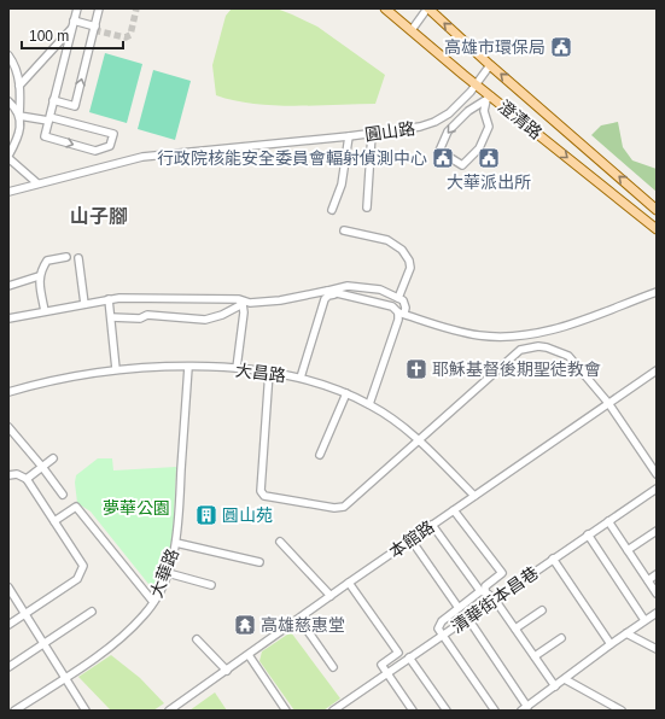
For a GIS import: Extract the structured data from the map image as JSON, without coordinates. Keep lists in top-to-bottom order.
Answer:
{
  "streets": {
    "main road": ["澄清路"],
    "street": [
      "圓山路",
      "大昌路",
      "本館路",
      "大華路",
      "清華街本昌巷"
    ]
  },
  "crossings": [
    ["澄清路", "圓山路"],
    ["大昌路", "本館路"],
    ["大昌路", "大華路"]
  ],
  "districts": ["山子腳"],
  "parks": ["夢華公園"],
  "places": {
    "public building": ["高雄市環保局", "行政院核能安全委員會輻射偵測中心", "大華派出所"],
    "church": ["耶穌基督後期聖徒教會"],
    "building": ["圓山苑"],
    "temple": ["高雄慈惠堂"]
  },
  "scale_bar": "100 m"
}
